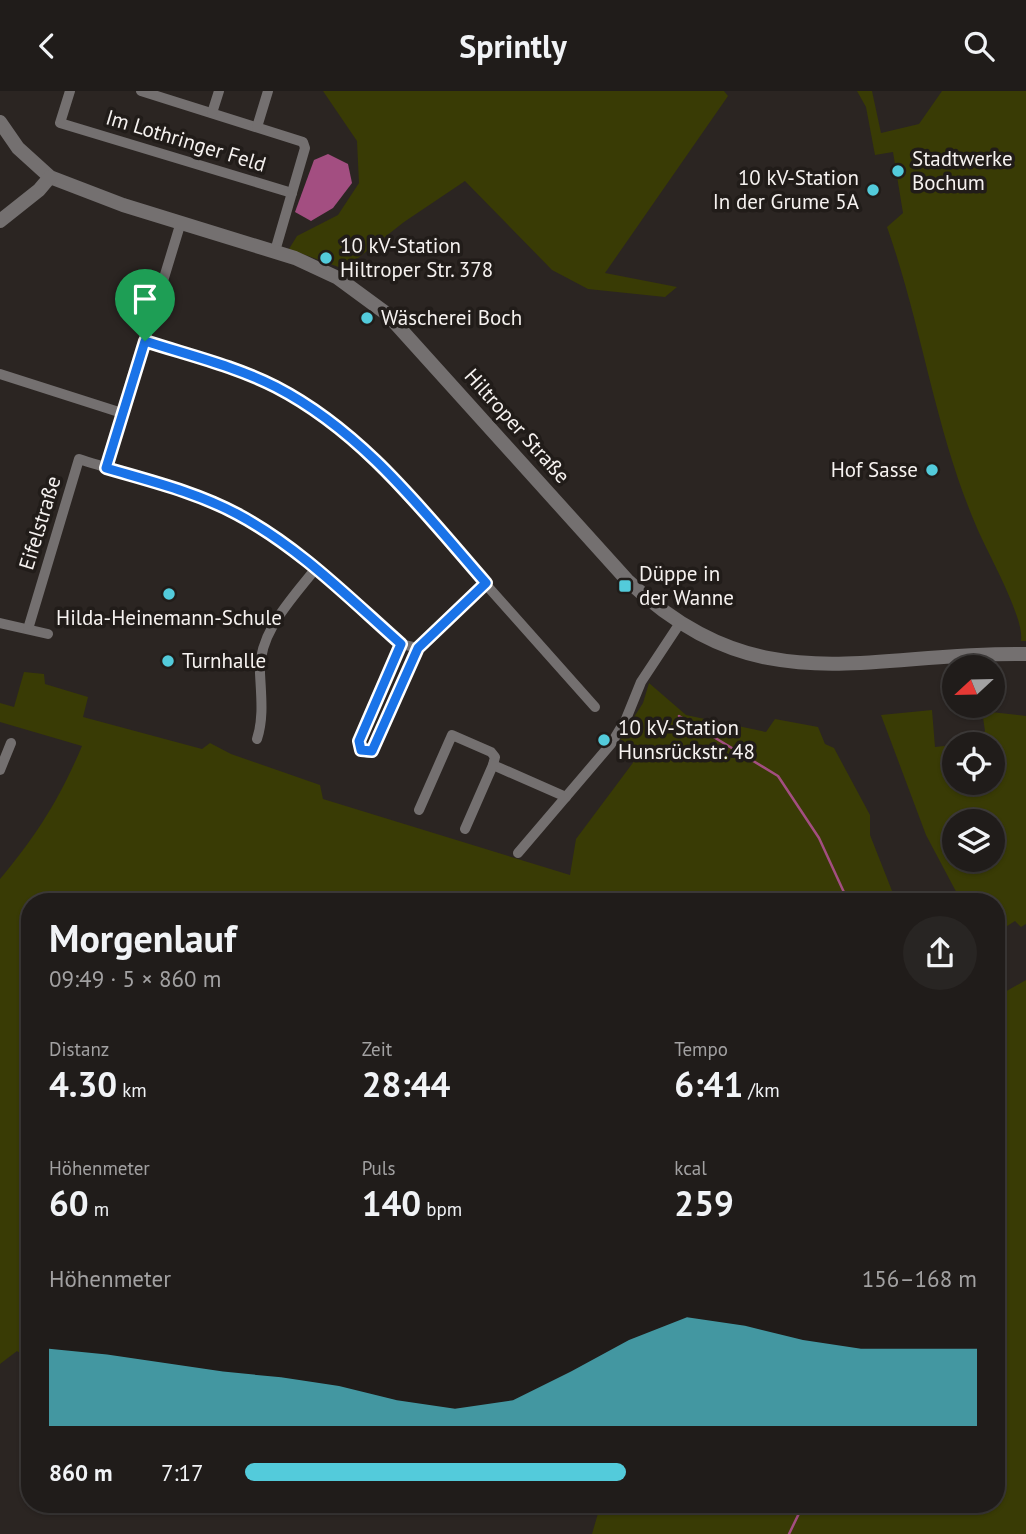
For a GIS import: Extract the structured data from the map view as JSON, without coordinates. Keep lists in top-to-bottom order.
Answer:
{
  "streets": {
    "street": ["Im Lothringer Feld", "Hiltroper Straße", "Eifelstraße"]
  },
  "crossings": [
    ["Im Lothringer Feld", "Hiltroper Straße"]
  ],
  "places": {
    "other": [
      "Stadtwerke Bochum",
      "10 kV-Station In der Grume 5A",
      "10 kV-Station Hiltroper Str. 378",
      "Wäscherei Boch",
      "Hof Sasse",
      "Hilda-Heinemann-Schule",
      "Turnhalle",
      "10 kV-Station Hunsrückstr. 48"
    ],
    "transit": ["Düppe in der Wanne"]
  },
  "north": "left",
  "page": {
    "header": "Sprintly",
    "heading": ["Morgenlauf", "09:49 · 5 × 860 m"],
    "stats": [
      ["Distanz", "4.30 km"],
      ["Zeit", "28:44"],
      ["Tempo", "6:41 /km"],
      ["Höhenmeter", "60 m"],
      ["Puls", "140 bpm"],
      ["kcal", "259"]
    ],
    "chart": ["Höhenmeter", "156–168 m"],
    "list": [
      {
        "name": "860 m",
        "note": "7:17"
      }
    ]
  }
}
